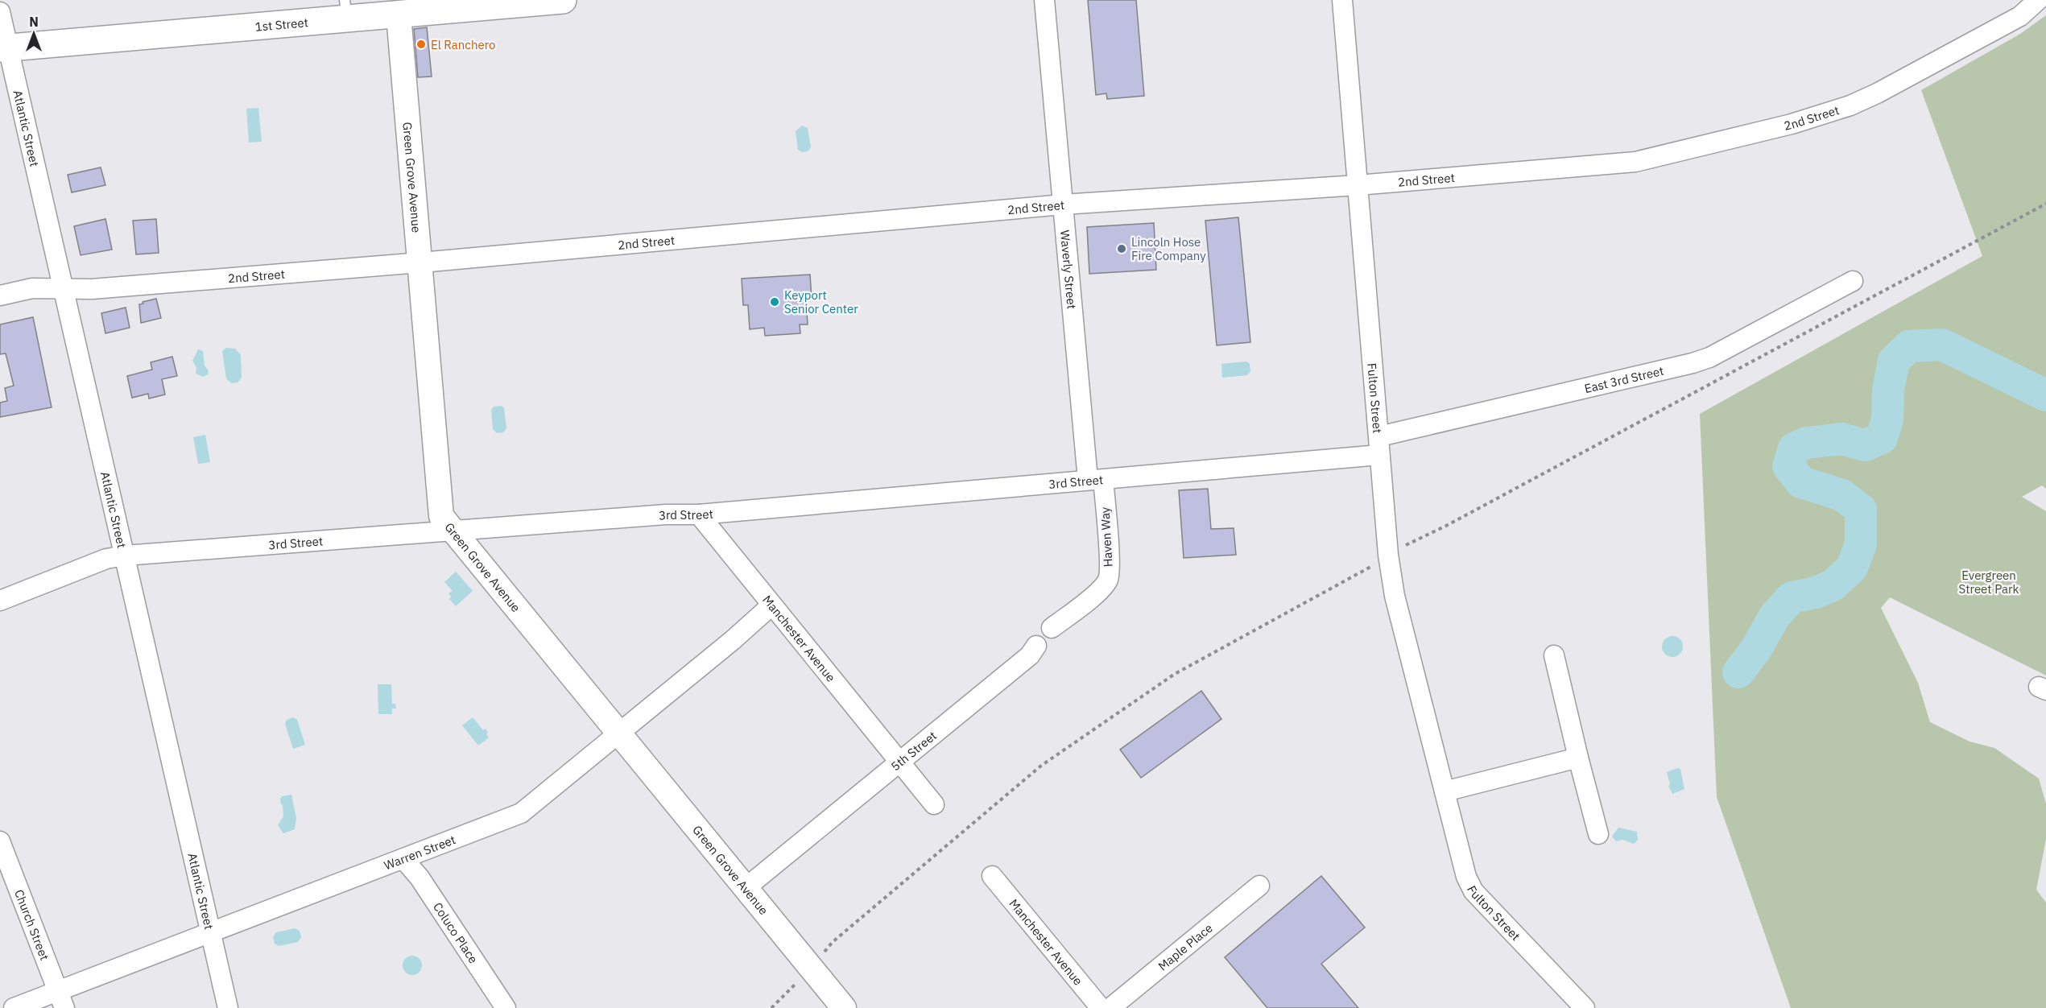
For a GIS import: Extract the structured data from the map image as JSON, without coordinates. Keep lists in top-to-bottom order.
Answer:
{
  "streets": {
    "main road": ["1st Street"],
    "street": [
      "2nd Street",
      "Atlantic Street",
      "Green Grove Avenue",
      "Waverly Street",
      "East 3rd Street",
      "Fulton Street",
      "3rd Street",
      "Haven Way",
      "Manchester Avenue",
      "5th Street",
      "Warren Street",
      "Church Street",
      "Coluco Place",
      "Maple Place"
    ]
  },
  "crossings": [
    ["1st Street", "Atlantic Street"],
    ["1st Street", "Green Grove Avenue"],
    ["2nd Street", "Atlantic Street"],
    ["2nd Street", "Green Grove Avenue"],
    ["2nd Street", "Waverly Street"],
    ["2nd Street", "Fulton Street"],
    ["Atlantic Street", "3rd Street"],
    ["Atlantic Street", "Warren Street"],
    ["Green Grove Avenue", "3rd Street"],
    ["Green Grove Avenue", "5th Street"],
    ["Green Grove Avenue", "Warren Street"],
    ["Waverly Street", "3rd Street"],
    ["Waverly Street", "Haven Way"],
    ["East 3rd Street", "Fulton Street"],
    ["East 3rd Street", "3rd Street"],
    ["Fulton Street", "3rd Street"],
    ["3rd Street", "Haven Way"],
    ["3rd Street", "Manchester Avenue"],
    ["Haven Way", "5th Street"],
    ["Manchester Avenue", "5th Street"],
    ["Manchester Avenue", "Warren Street"],
    ["Warren Street", "Church Street"],
    ["Warren Street", "Coluco Place"]
  ],
  "parks": ["Evergreen Street Park"],
  "places": ["El Ranchero", "Lincoln Hose Fire Company", "Keyport Senior Center"],
  "north": "top"
}
